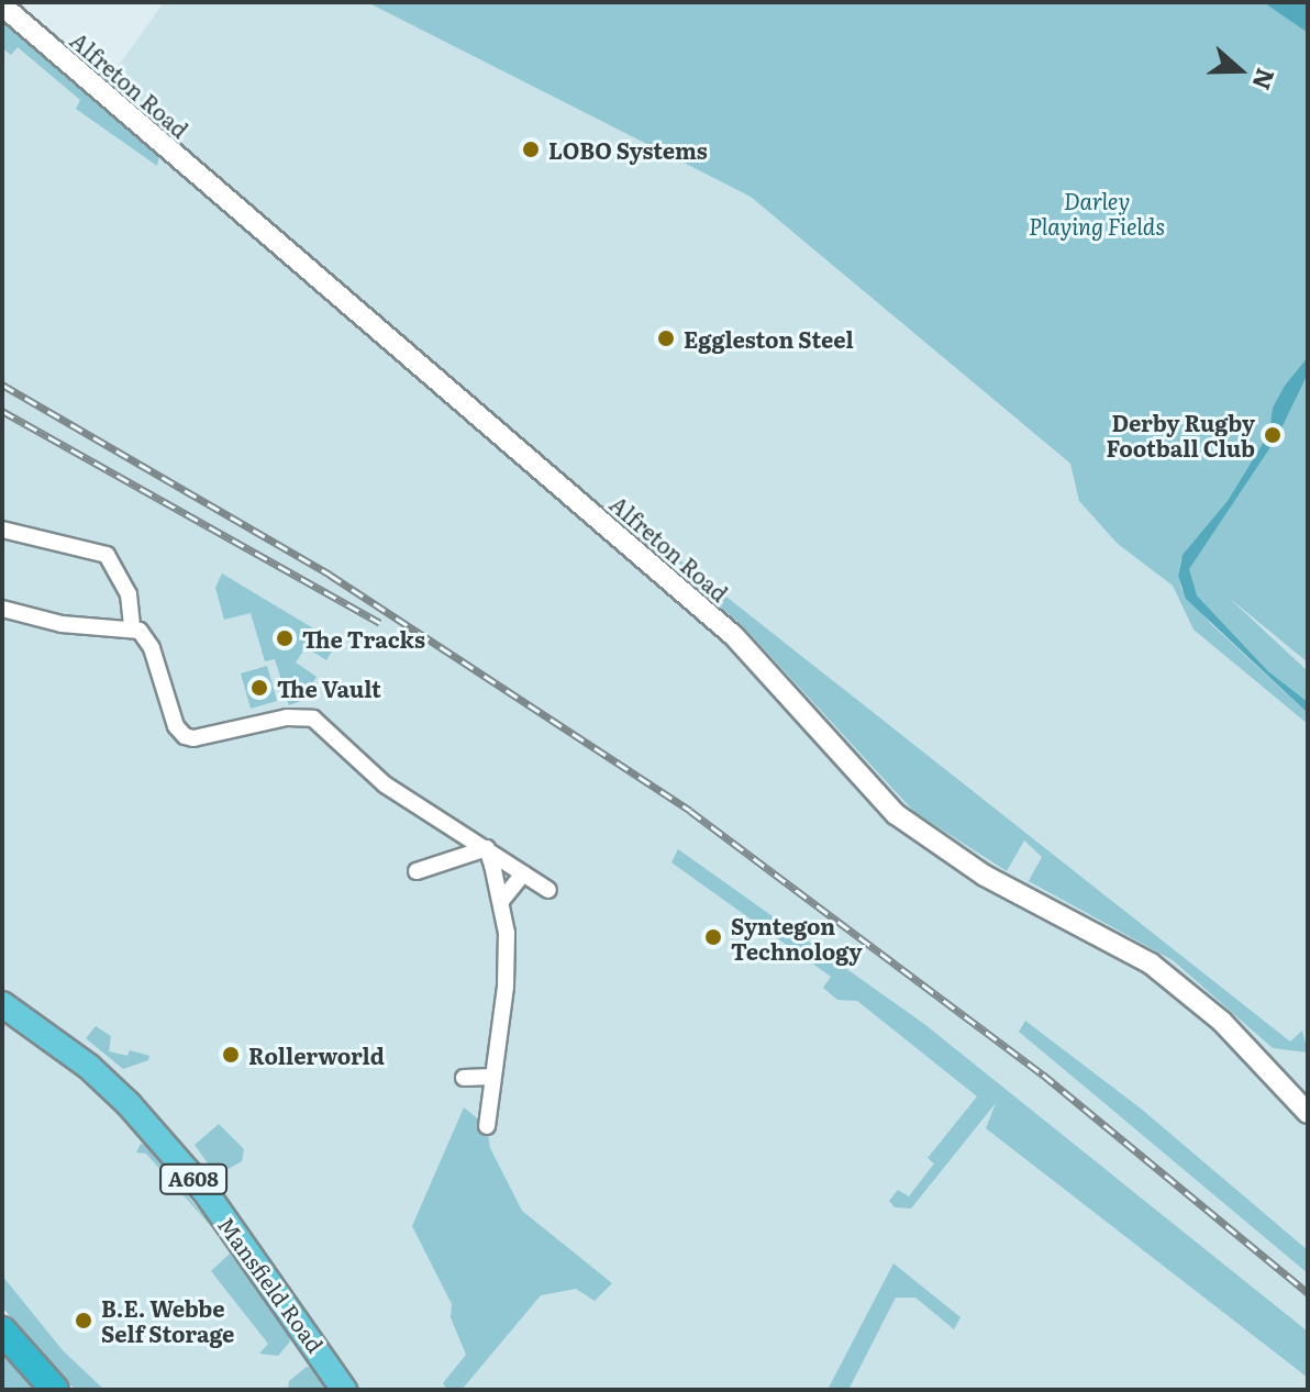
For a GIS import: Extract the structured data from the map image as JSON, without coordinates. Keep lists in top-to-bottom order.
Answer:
{
  "streets": {
    "main road": ["A608", "Mansfield Road"],
    "street": ["Alfreton Road"]
  },
  "parks": ["Darley Playing Fields"],
  "places": [
    "LOBO Systems",
    "Eggleston Steel",
    "Derby Rugby Football Club",
    "The Tracks",
    "The Vault",
    "Syntegon Technology",
    "Rollerworld",
    "B.E. Webbe Self Storage"
  ],
  "north": "right"
}
